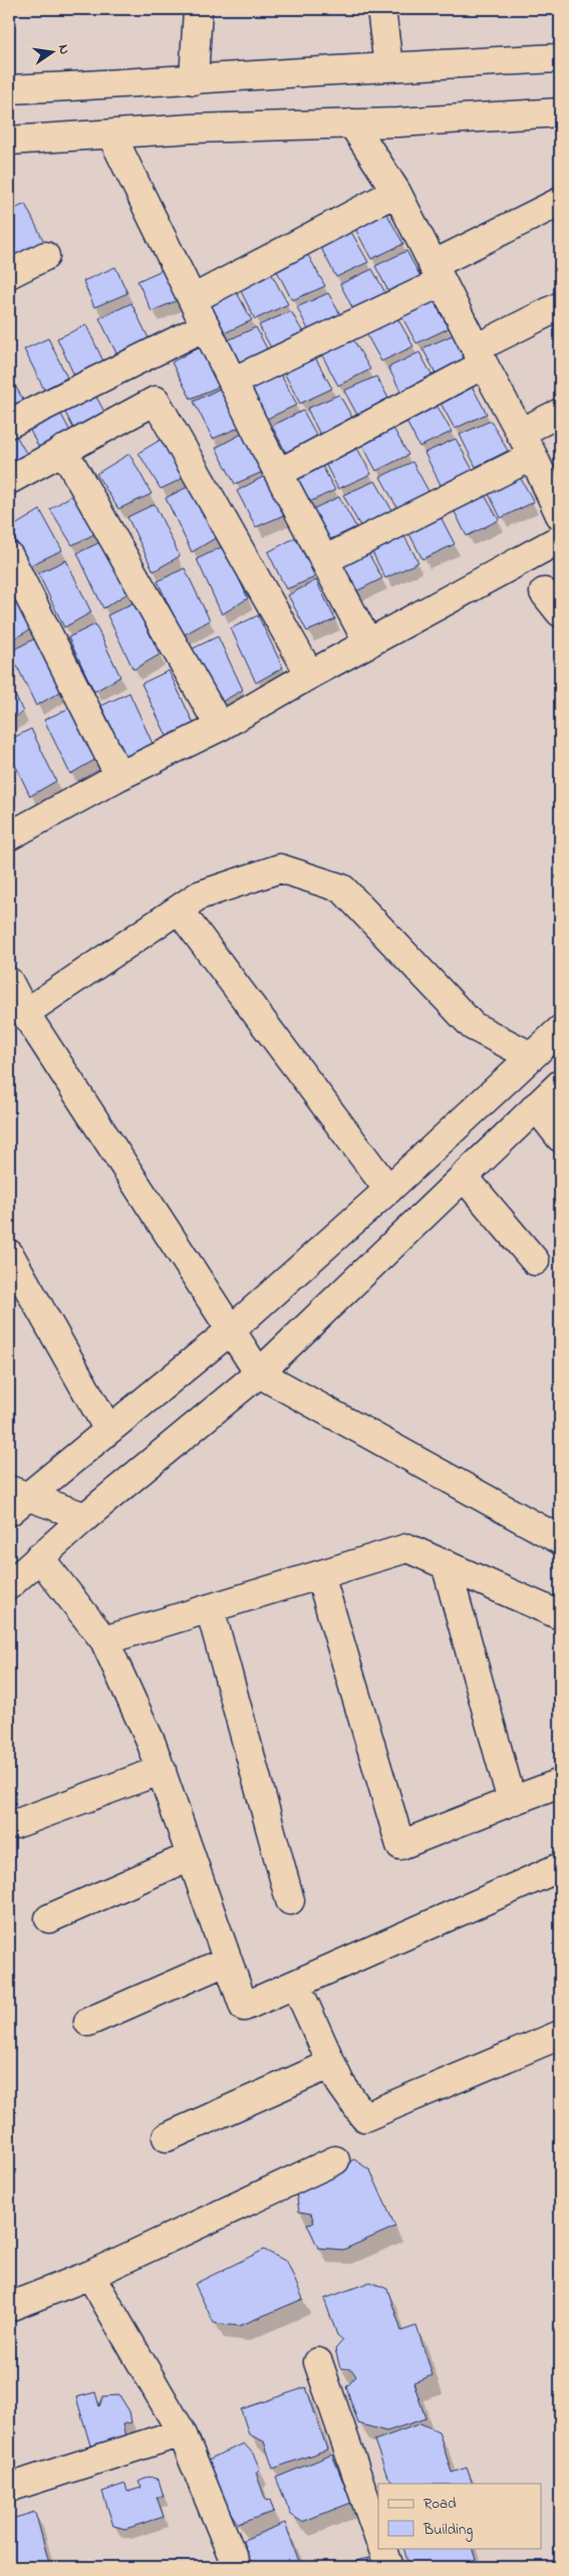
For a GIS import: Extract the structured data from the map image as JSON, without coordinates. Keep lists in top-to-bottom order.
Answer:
{
  "legend": ["Road", "Building"],
  "north": "right"
}
